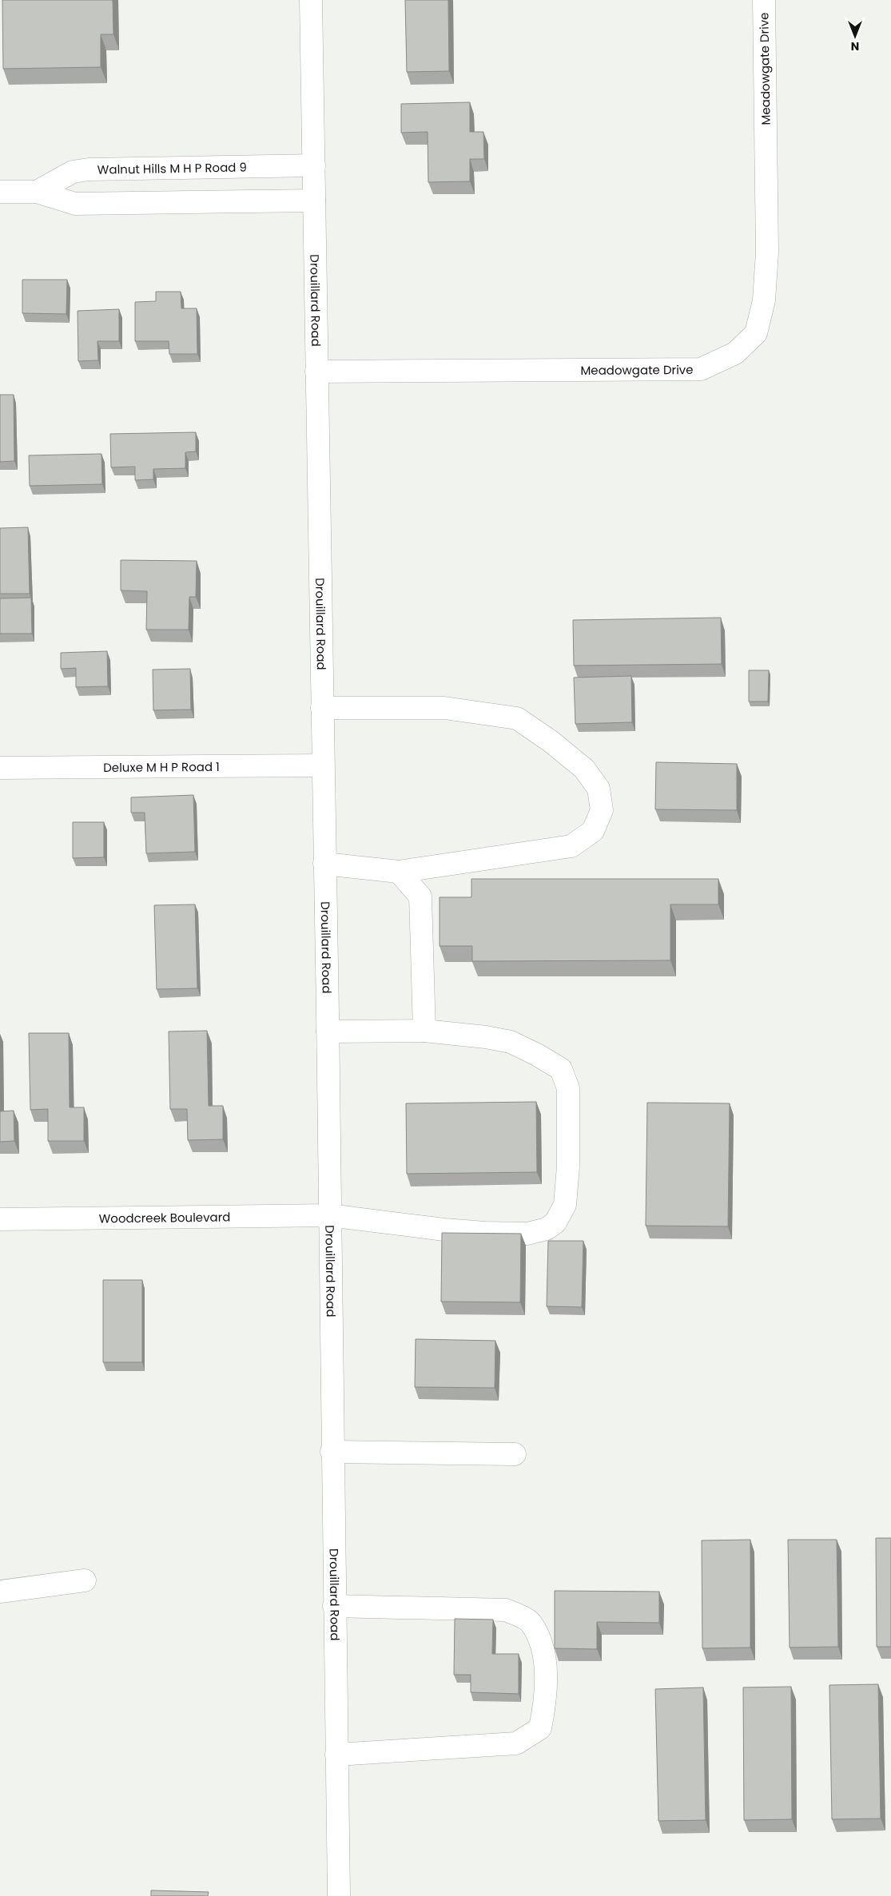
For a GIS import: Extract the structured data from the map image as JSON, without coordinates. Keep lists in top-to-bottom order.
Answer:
{
  "streets": {
    "street": [
      "Meadowgate Drive",
      "Walnut Hills M H P Road 9",
      "Drouillard Road",
      "Deluxe M H P Road 1",
      "Woodcreek Boulevard"
    ]
  },
  "crossings": [
    ["Meadowgate Drive", "Drouillard Road"],
    ["Walnut Hills M H P Road 9", "Drouillard Road"],
    ["Drouillard Road", "Deluxe M H P Road 1"],
    ["Drouillard Road", "Woodcreek Boulevard"]
  ],
  "north": "bottom"
}
